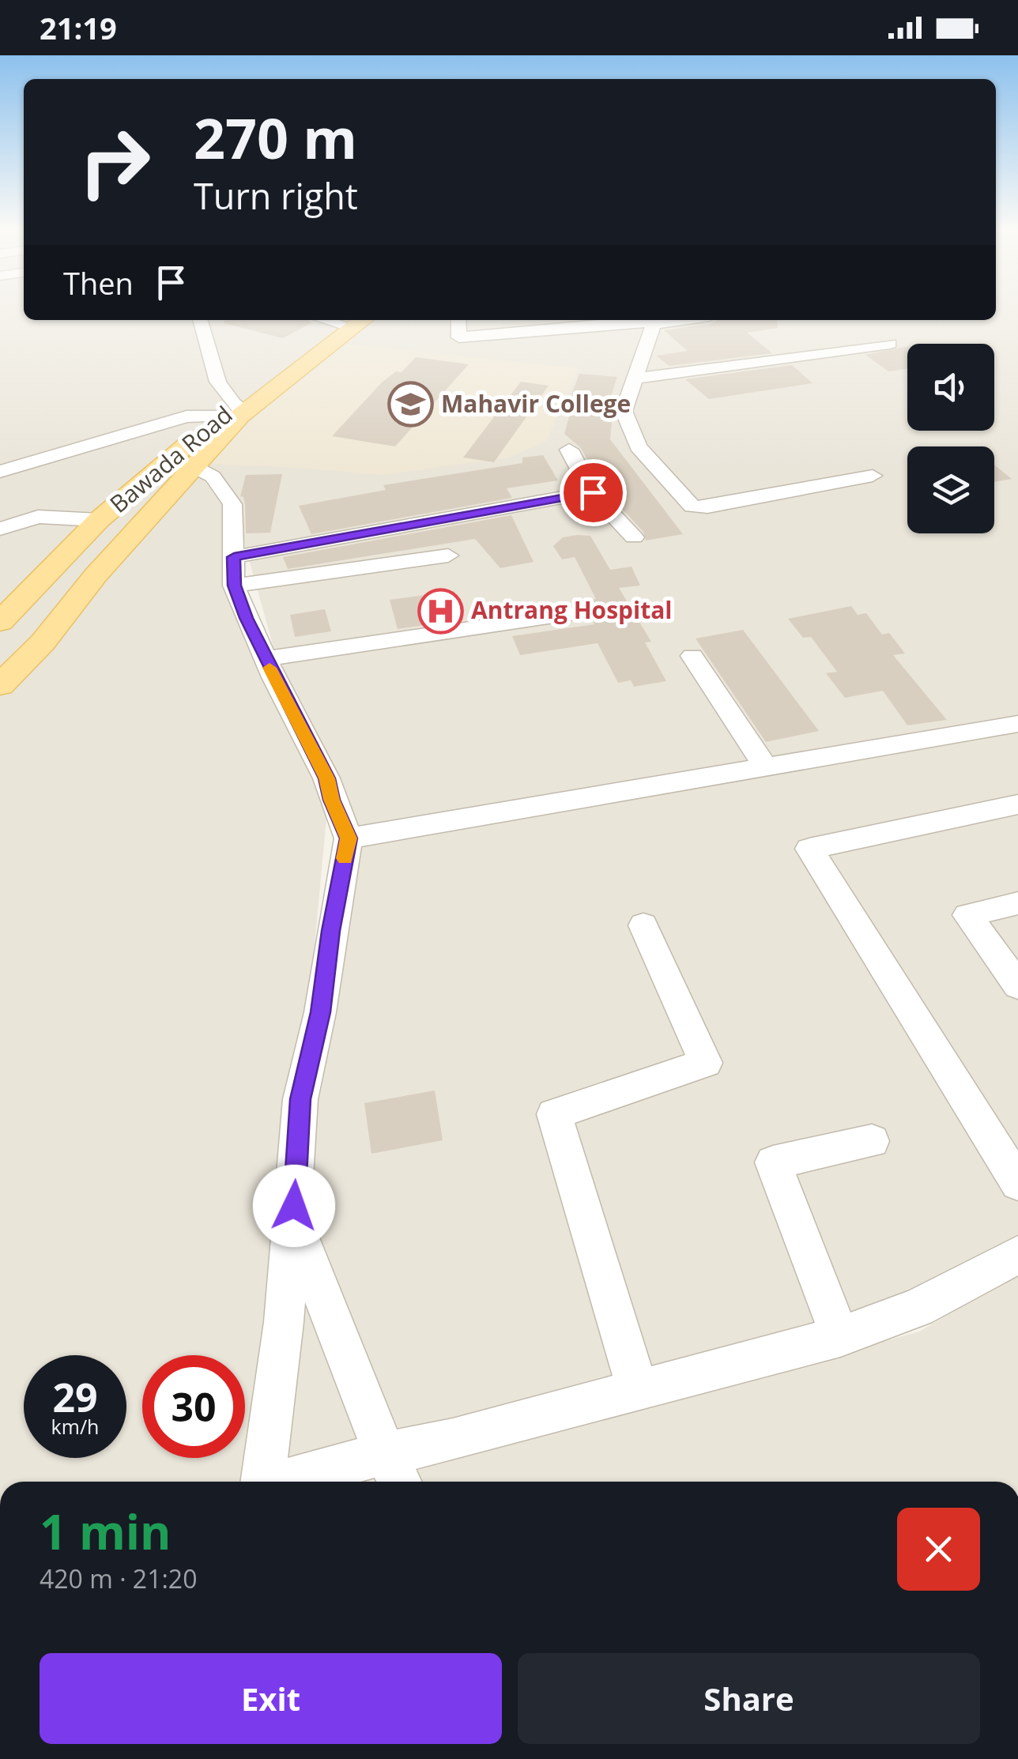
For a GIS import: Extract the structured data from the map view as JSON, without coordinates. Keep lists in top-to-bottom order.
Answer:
{
  "streets": {
    "main road": ["Bawada Road"]
  },
  "places": {
    "school or university": ["Mahavir College"],
    "hospital": ["Antrang Hospital"]
  },
  "page": {
    "status": "21:19",
    "turn": ["270 m", "Turn right"],
    "then": "Then",
    "speed": "29 km/h",
    "limit": "30",
    "heading": ["1 min", "420 m · 21:20"],
    "buttons": ["Exit", "Share"]
  }
}
